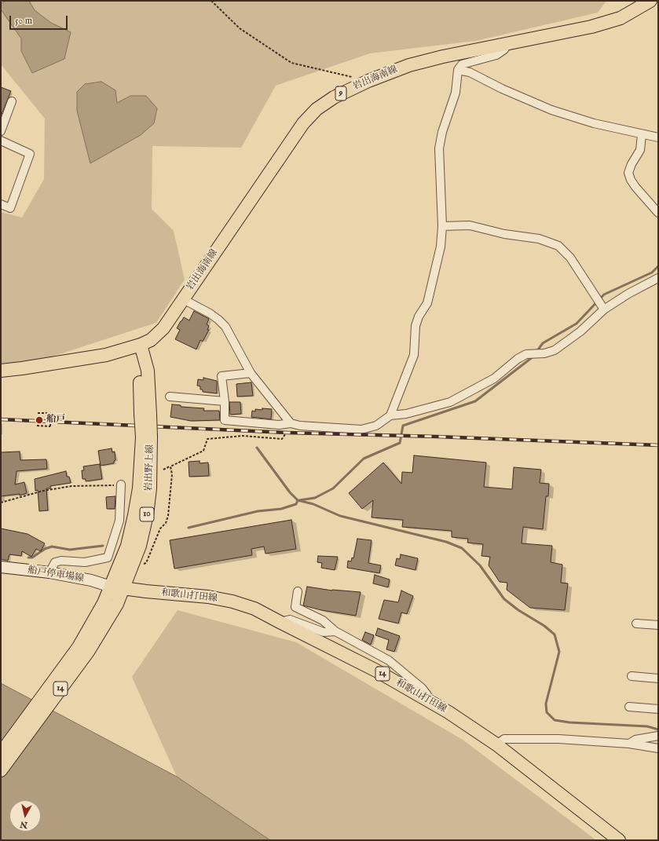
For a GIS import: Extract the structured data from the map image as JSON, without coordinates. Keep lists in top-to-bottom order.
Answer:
{
  "streets": {
    "main road": [
      "岩出海南線",
      "9",
      "岩出野上線",
      "10",
      "船戸停車場線",
      "和歌山打田線",
      "14"
    ]
  },
  "crossings": [
    ["岩出海南線", "岩出野上線"],
    ["岩出野上線", "船戸停車場線"],
    ["岩出野上線", "和歌山打田線"],
    ["岩出野上線", "14"],
    ["船戸停車場線", "和歌山打田線"],
    ["船戸停車場線", "14"],
    ["和歌山打田線", "14"]
  ],
  "places": ["船戸"],
  "scale_bar": "50 m",
  "north": "bottom"
}
